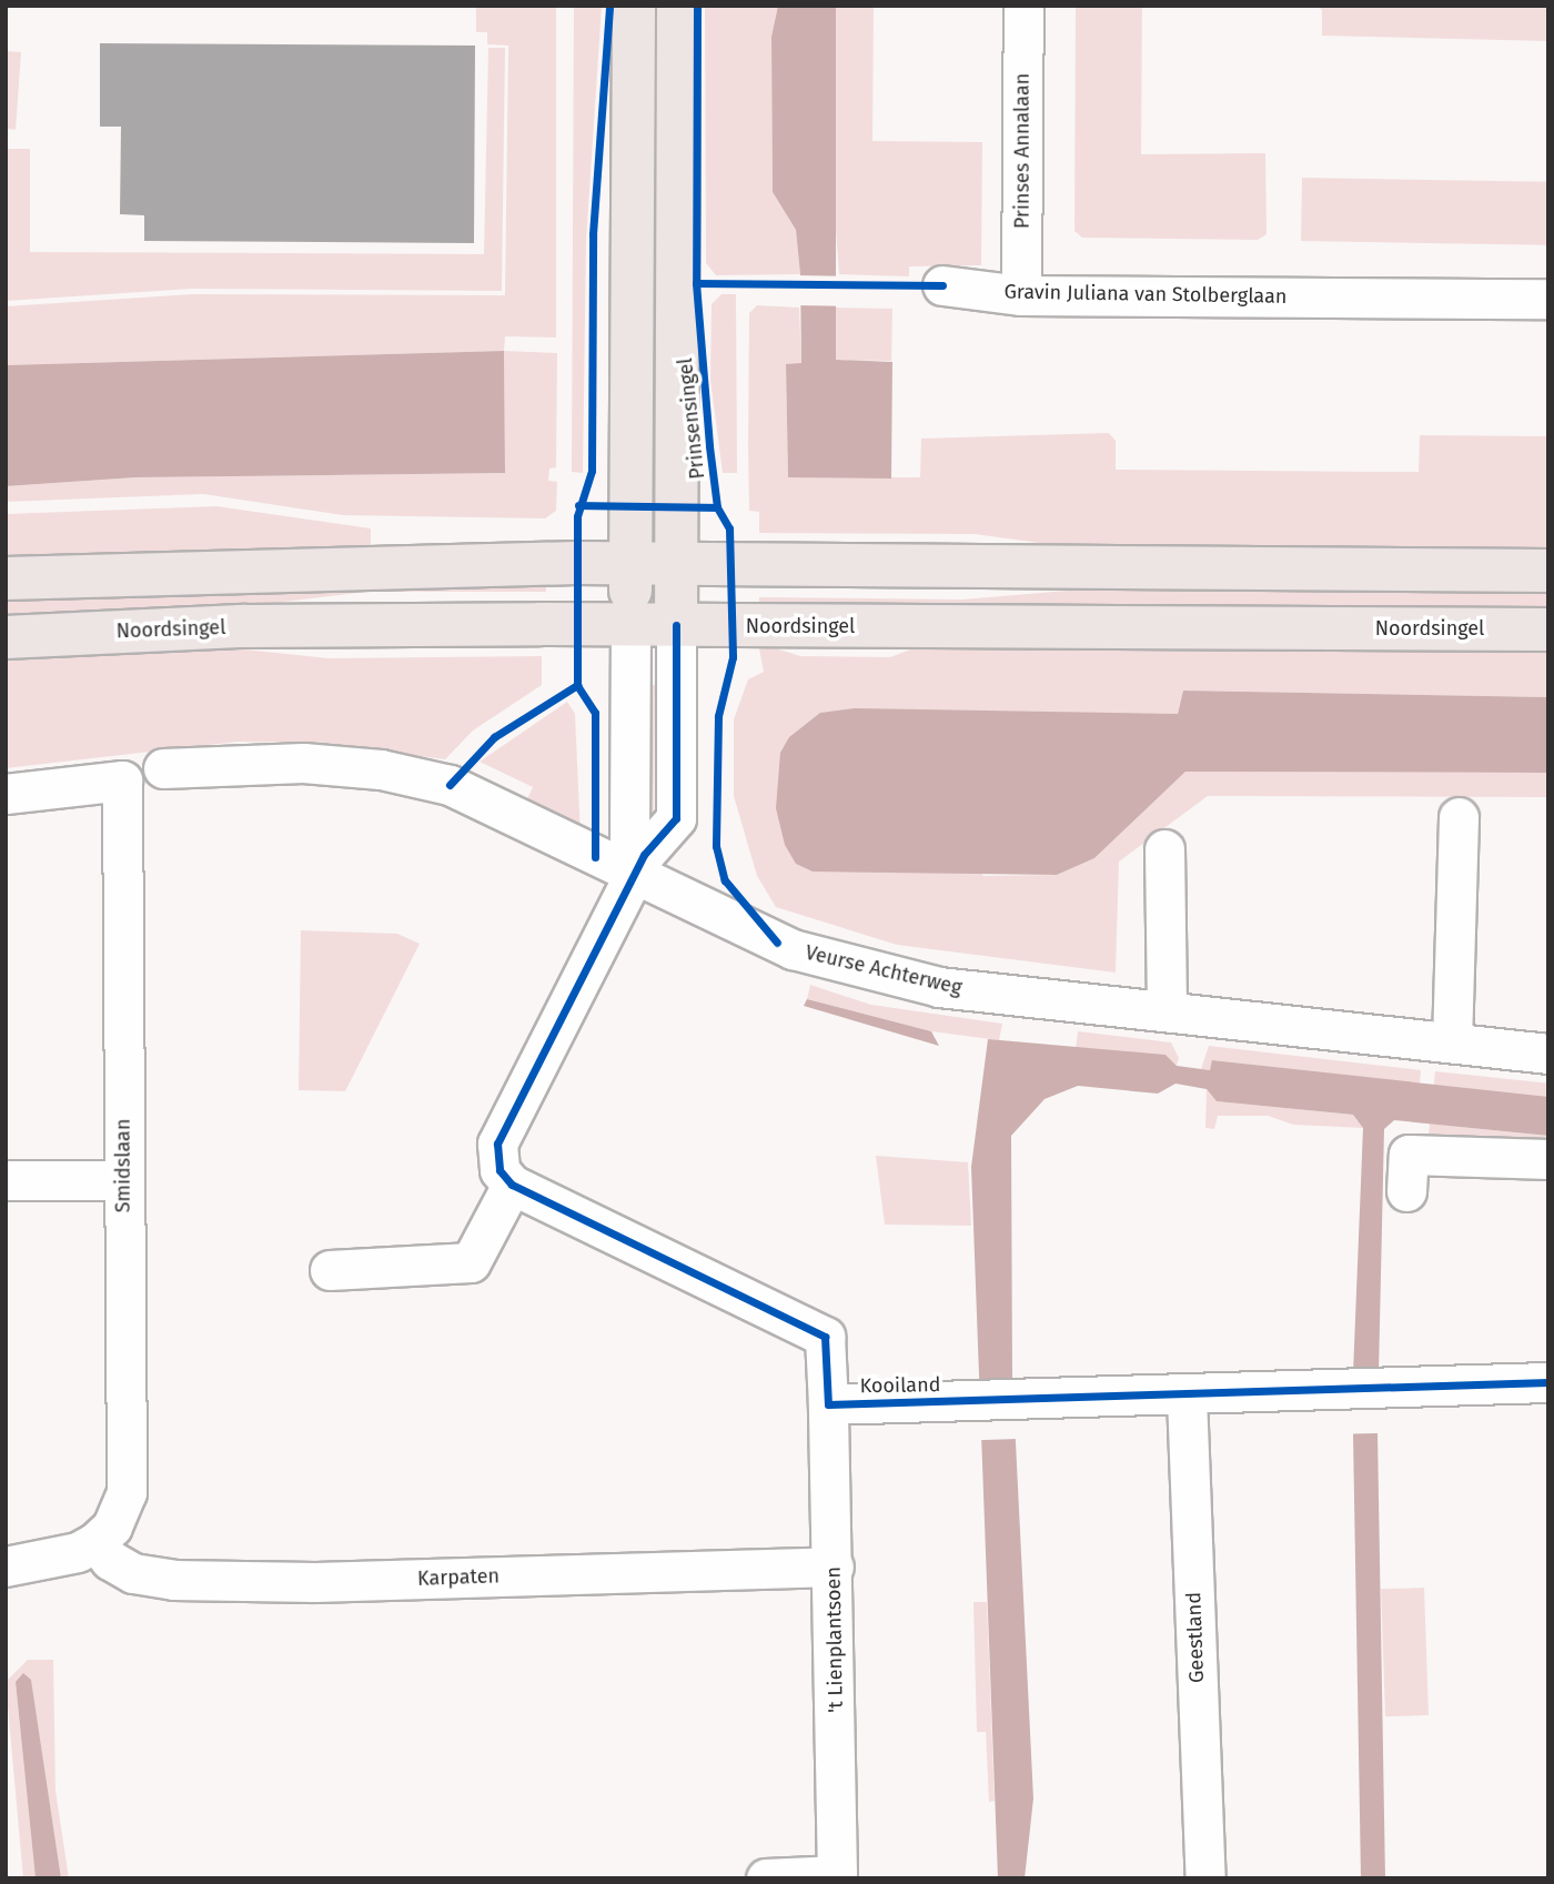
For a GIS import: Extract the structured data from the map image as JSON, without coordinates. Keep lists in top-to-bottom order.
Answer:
{
  "streets": {
    "main road": ["Prinsensingel", "Noordsingel"],
    "street": [
      "Prinses Annalaan",
      "Gravin Juliana van Stolberglaan",
      "Veurse Achterweg",
      "Smidslaan",
      "Kooiland",
      "Karpaten",
      "Geestland",
      "'t Lienplantsoen"
    ]
  },
  "crossings": [
    ["Prinses Annalaan", "Gravin Juliana van Stolberglaan"],
    ["Prinsensingel", "Noordsingel"],
    ["Prinsensingel", "Veurse Achterweg"],
    ["Smidslaan", "Karpaten"],
    ["Kooiland", "Geestland"],
    ["Kooiland", "'t Lienplantsoen"],
    ["Karpaten", "'t Lienplantsoen"]
  ]
}
